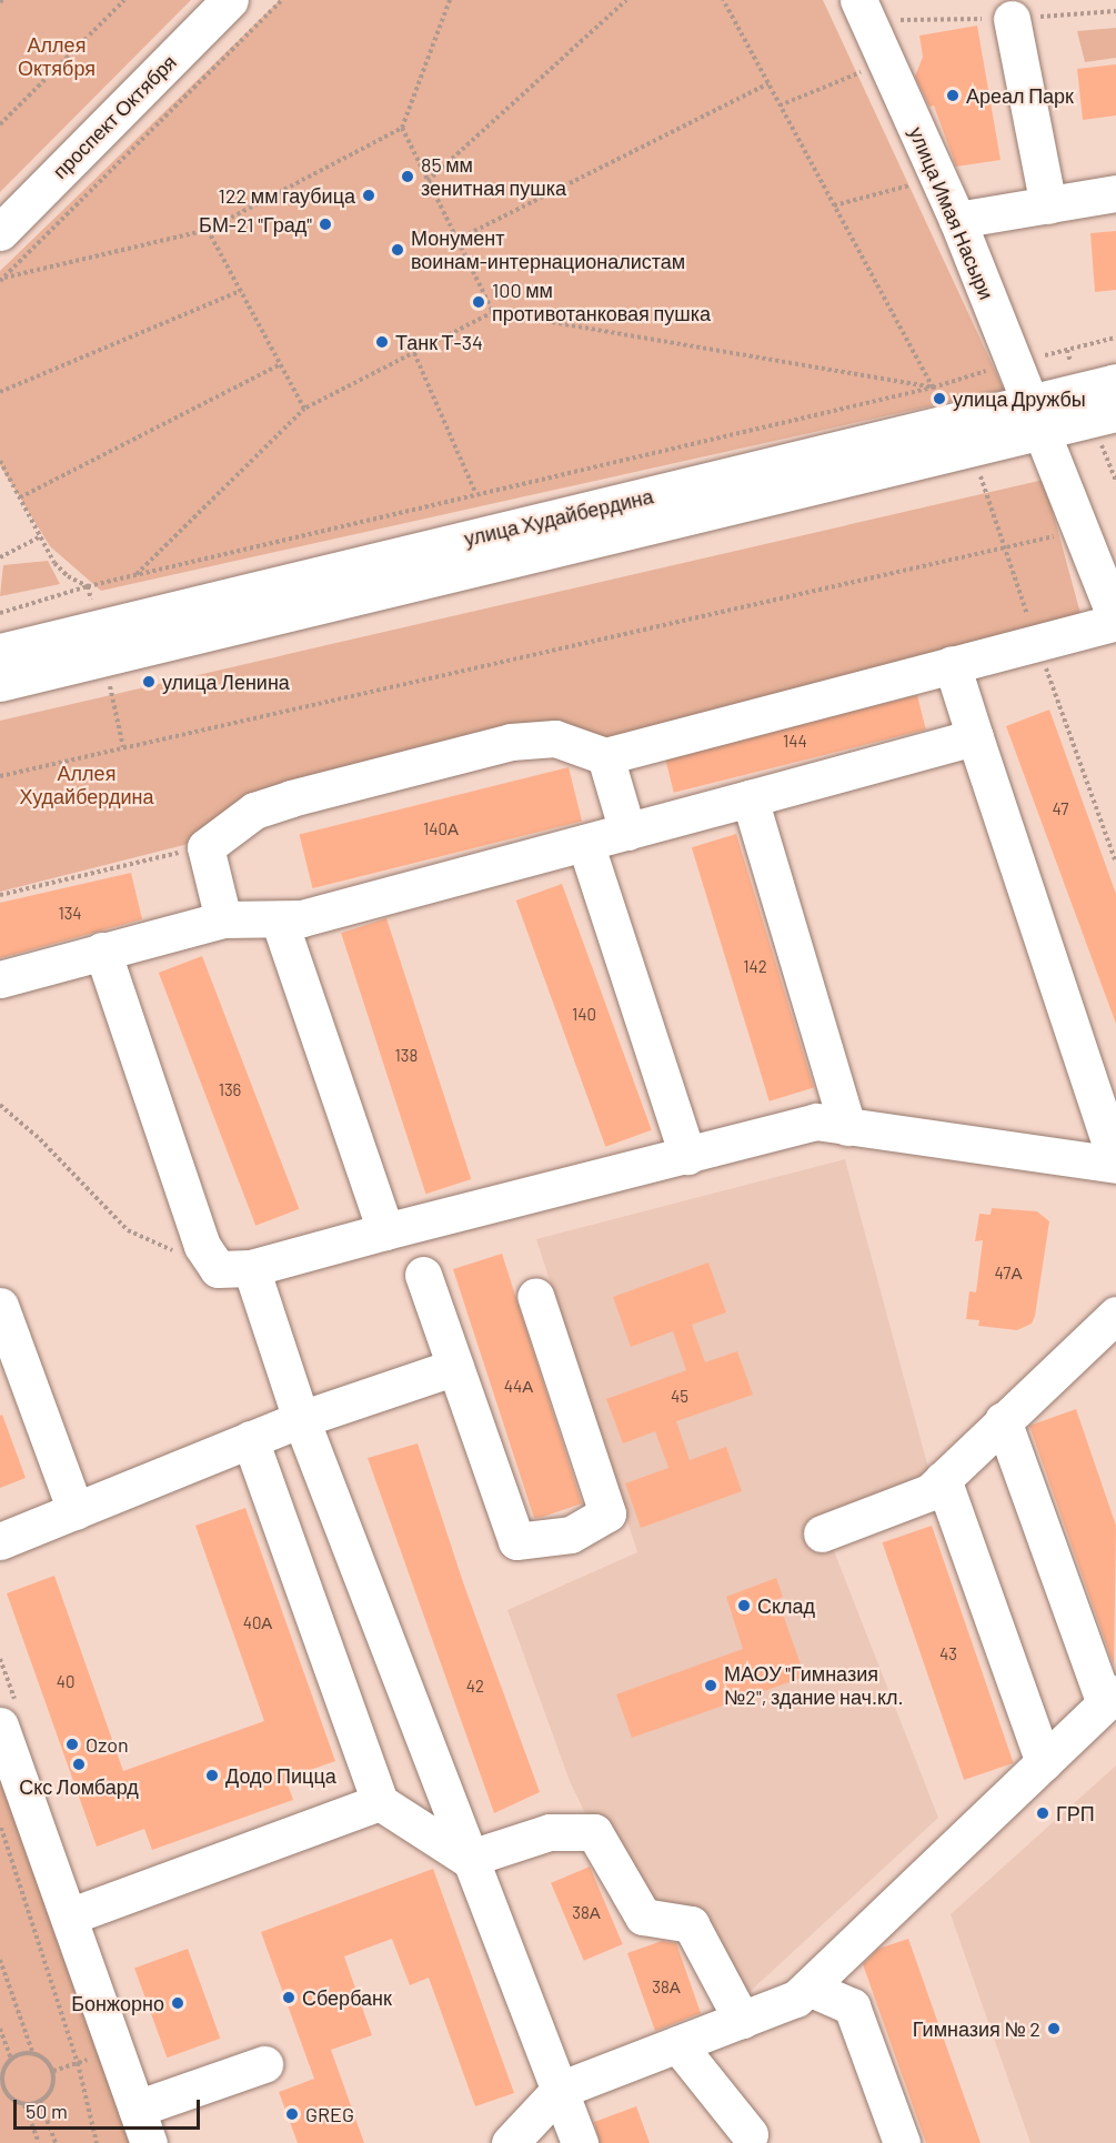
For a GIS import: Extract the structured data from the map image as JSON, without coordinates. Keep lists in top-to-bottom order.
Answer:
{
  "streets": {
    "main road": ["проспект Октября", "улица Имая Насыри", "улица Худайбердина"]
  },
  "crossings": [
    ["улица Имая Насыри", "улица Худайбердина"]
  ],
  "parks": ["Аллея Октября", "Аллея Худайбердина"],
  "places": [
    "Ареал Парк",
    "85 мм зенитная пушка",
    "122 мм гаубица",
    "БМ-21 \"Град\"",
    "Монумент воинам-интернационалистам",
    "100 мм противотанковая пушка",
    "Танк Т-34",
    "улица Дружбы",
    "улица Ленина",
    "Склад",
    "МАОУ \"Гимназия №2\", здание нач.кл.",
    "Ozon",
    "Скс Ломбард",
    "Додо Пицца",
    "ГРП",
    "Сбербанк",
    "Бонжорно",
    "Гимназия № 2",
    "GREG"
  ],
  "house_numbers": [
    "144",
    "47",
    "140А",
    "134",
    "142",
    "140",
    "138",
    "136",
    "47А",
    "44А",
    "45",
    "40А",
    "43",
    "40",
    "42",
    "38А",
    "38А"
  ],
  "scale_bar": "50 m"
}
